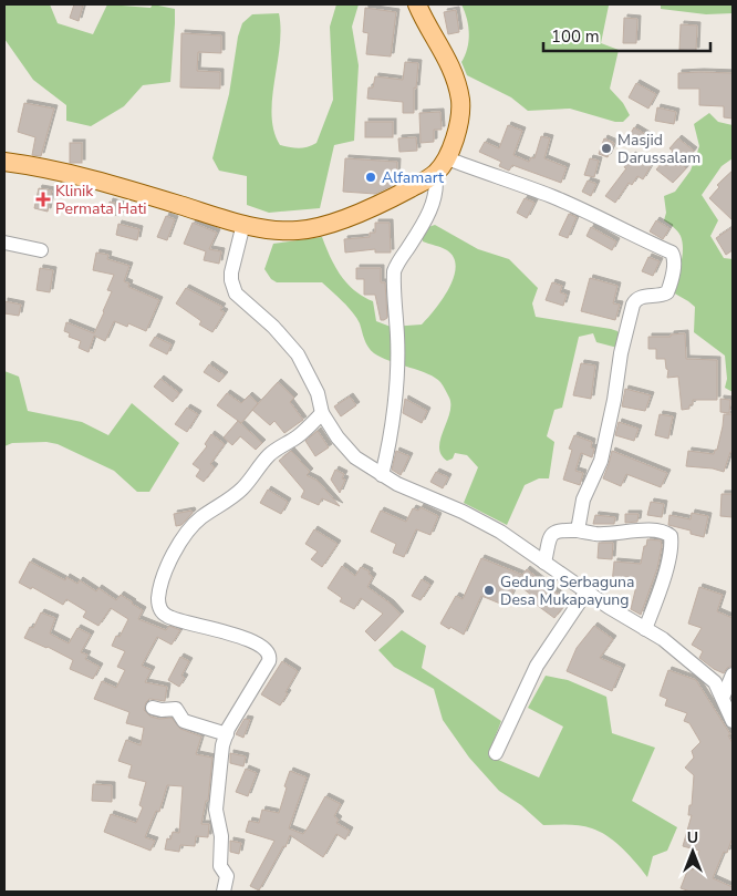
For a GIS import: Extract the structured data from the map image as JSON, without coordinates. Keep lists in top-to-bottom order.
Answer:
{
  "places": {
    "other": ["Masjid Darussalam", "Alfamart", "Gedung Serbaguna Desa Mukapayung"],
    "health": ["Klinik Permata Hati"]
  },
  "scale_bar": "100 m",
  "north": "top"
}
